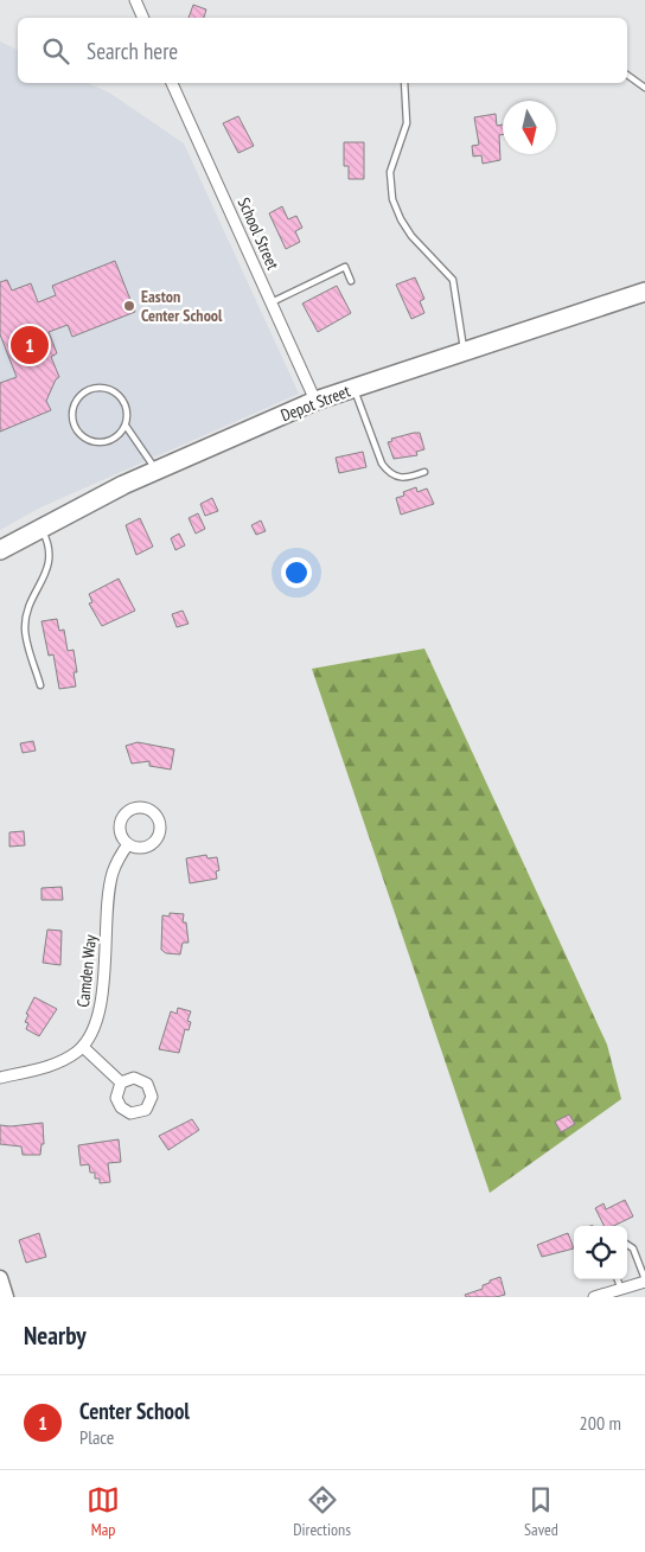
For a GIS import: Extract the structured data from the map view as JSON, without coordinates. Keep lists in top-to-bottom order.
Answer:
{
  "streets": {
    "highway": ["Depot Street"],
    "street": ["School Street", "Camden Way"]
  },
  "crossings": [
    ["School Street", "Depot Street"]
  ],
  "places": ["Easton Center School"],
  "north": "bottom",
  "page": {
    "search": "Search here",
    "pins": "1",
    "heading": "Nearby",
    "list": [
      {
        "mark": "1",
        "name": "Center School",
        "note": "Place",
        "value": "200 m"
      }
    ],
    "nav": ["Map", "Directions", "Saved"]
  }
}
